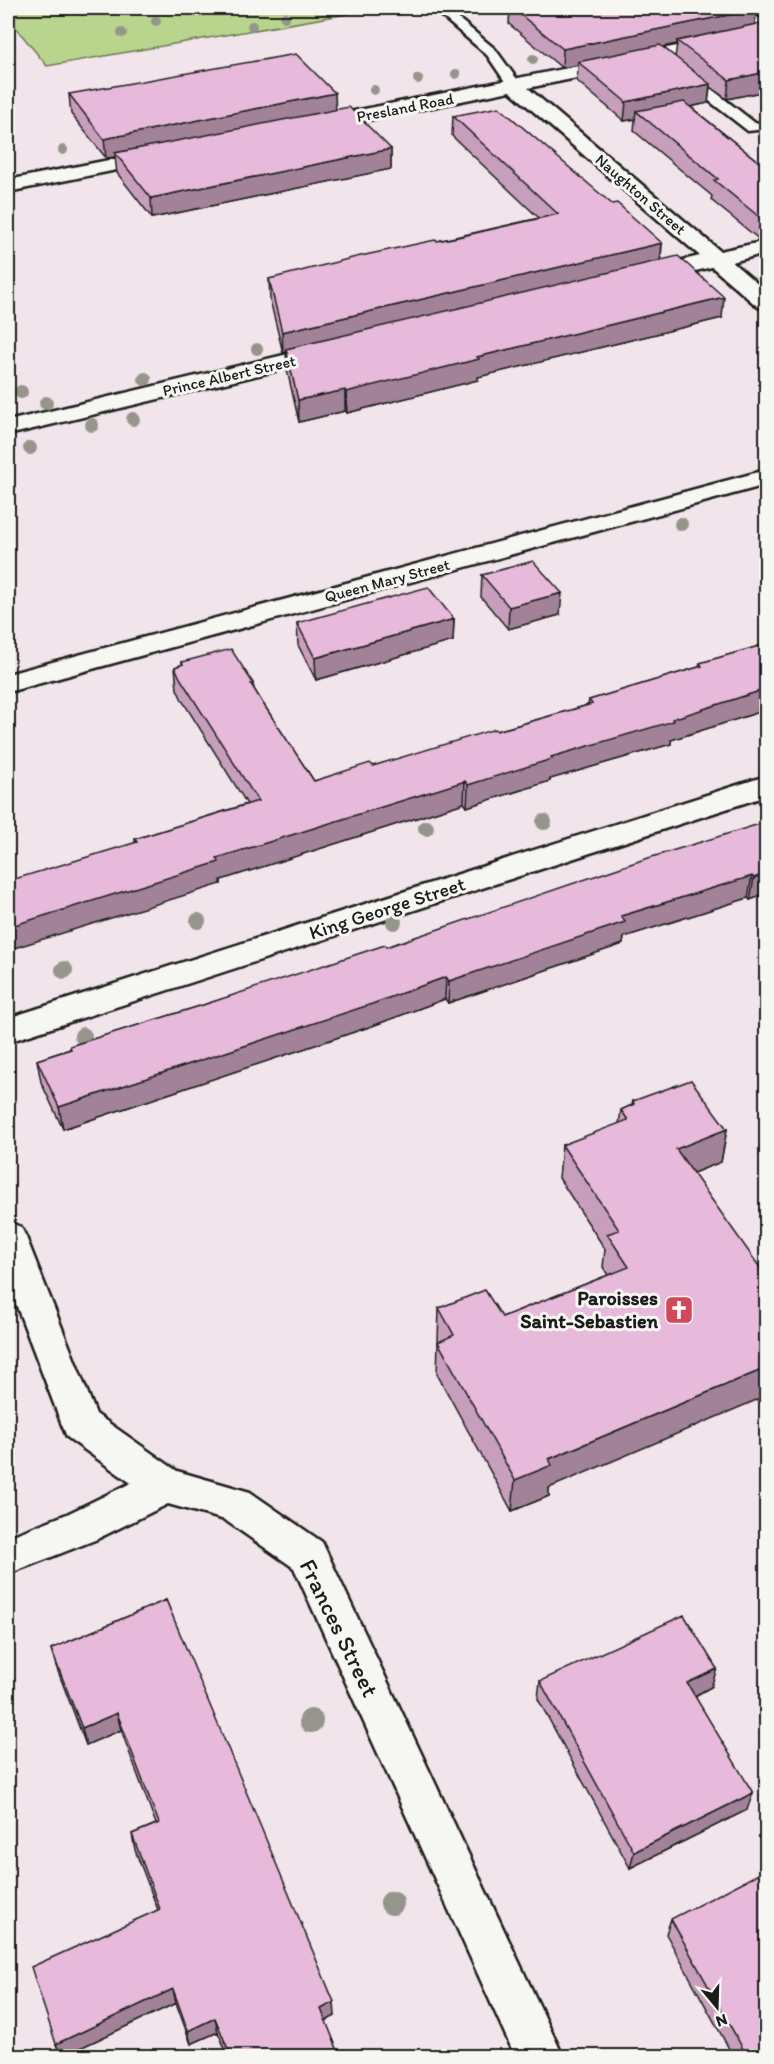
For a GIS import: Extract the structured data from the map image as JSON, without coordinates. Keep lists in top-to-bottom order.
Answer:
{
  "streets": {
    "street": [
      "Presland Road",
      "Naughton Street",
      "Prince Albert Street",
      "Queen Mary Street",
      "King George Street",
      "Frances Street"
    ]
  },
  "crossings": [
    ["Presland Road", "Naughton Street"]
  ],
  "places": {
    "church": ["Paroisses Saint-Sebastien"]
  },
  "north": "bottom"
}
